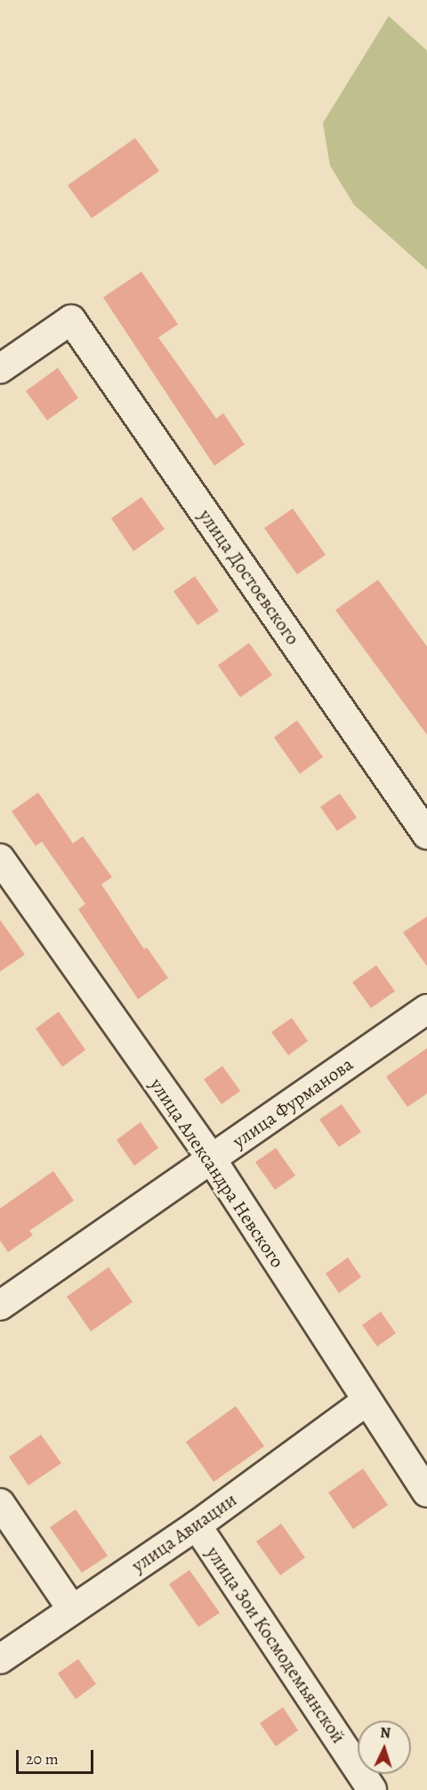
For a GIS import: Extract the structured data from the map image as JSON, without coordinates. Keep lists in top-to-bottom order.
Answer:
{
  "streets": {
    "street": [
      "улица Достоевского",
      "улица Фурманова",
      "улица Александра Невского",
      "улица Авиации",
      "улица Зои Космодемьянской"
    ]
  },
  "crossings": [
    ["улица Фурманова", "улица Александра Невского"],
    ["улица Александра Невского", "улица Авиации"],
    ["улица Авиации", "улица Зои Космодемьянской"]
  ],
  "scale_bar": "20 m",
  "north": "top"
}
